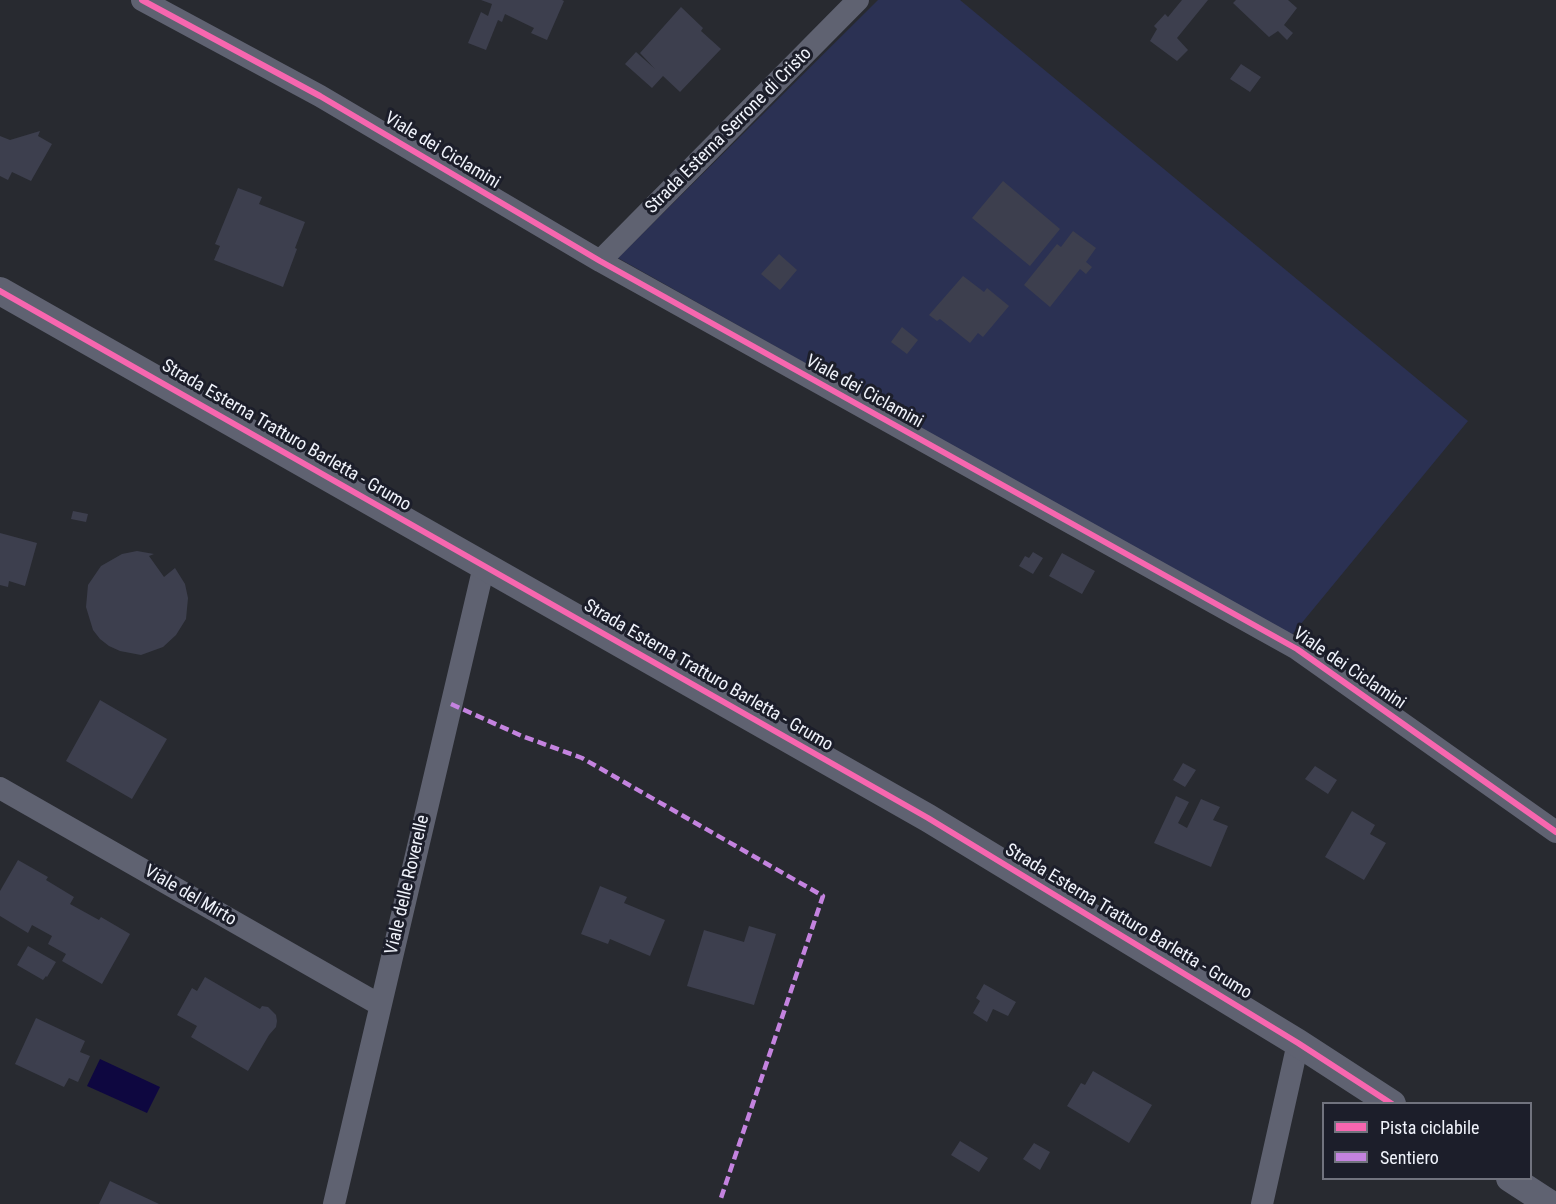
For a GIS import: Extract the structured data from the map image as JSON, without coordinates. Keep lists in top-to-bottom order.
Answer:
{
  "streets": {
    "street": [
      "Strada Esterna Serrone di Cristo",
      "Viale dei Ciclamini",
      "Strada Esterna Tratturo Barletta - Grumo",
      "Viale delle Roverelle",
      "Viale del Mirto"
    ]
  },
  "crossings": [
    ["Strada Esterna Serrone di Cristo", "Viale dei Ciclamini"],
    ["Strada Esterna Tratturo Barletta - Grumo", "Viale delle Roverelle"],
    ["Viale delle Roverelle", "Viale del Mirto"]
  ],
  "legend": ["Pista ciclabile", "Sentiero"]
}
